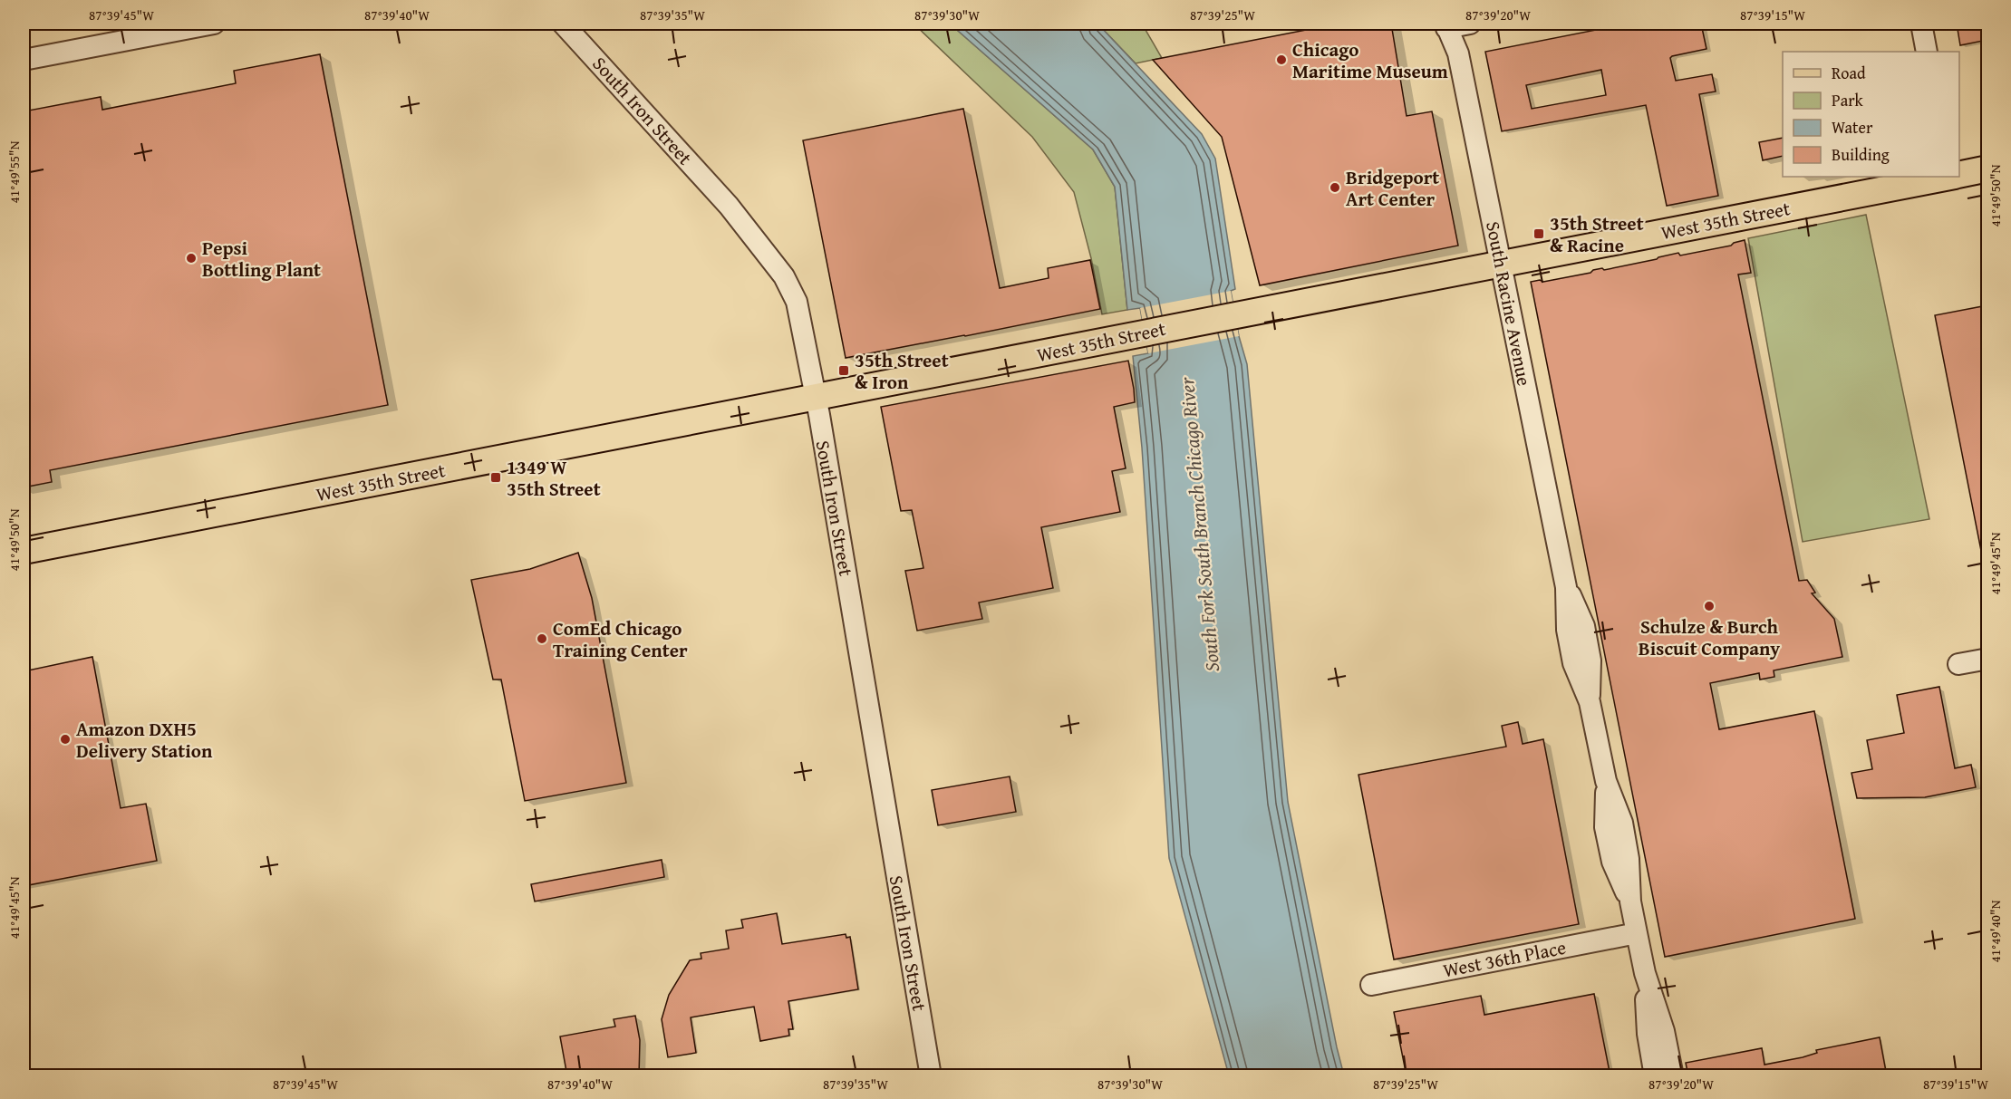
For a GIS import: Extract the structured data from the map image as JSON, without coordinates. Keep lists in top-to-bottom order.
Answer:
{
  "streets": {
    "main road": ["West 35th Street"],
    "street": ["South Iron Street", "South Racine Avenue", "West 36th Place"]
  },
  "crossings": [
    ["South Iron Street", "West 35th Street"],
    ["West 35th Street", "South Racine Avenue"],
    ["South Racine Avenue", "West 36th Place"]
  ],
  "water": ["South Fork South Branch Chicago River"],
  "places": {
    "other": [
      "Chicago Maritime Museum",
      "Bridgeport Art Center",
      "Pepsi Bottling Plant",
      "Schulze & Burch Biscuit Company",
      "ComEd Chicago Training Center",
      "Amazon DXH5 Delivery Station"
    ],
    "transit": ["35th Street & Racine", "35th Street & Iron", "1349 W 35th Street"]
  },
  "legend": [
    "Road",
    "Park",
    "Water",
    "Building"
  ],
  "coordinates": [
    "87°39'45\"W",
    "87°39'40\"W",
    "87°39'35\"W",
    "87°39'30\"W",
    "87°39'25\"W",
    "87°39'20\"W",
    "87°39'15\"W",
    "41°49'55\"N",
    "41°49'50\"N",
    "41°49'45\"N",
    "41°49'40\"N"
  ]
}
